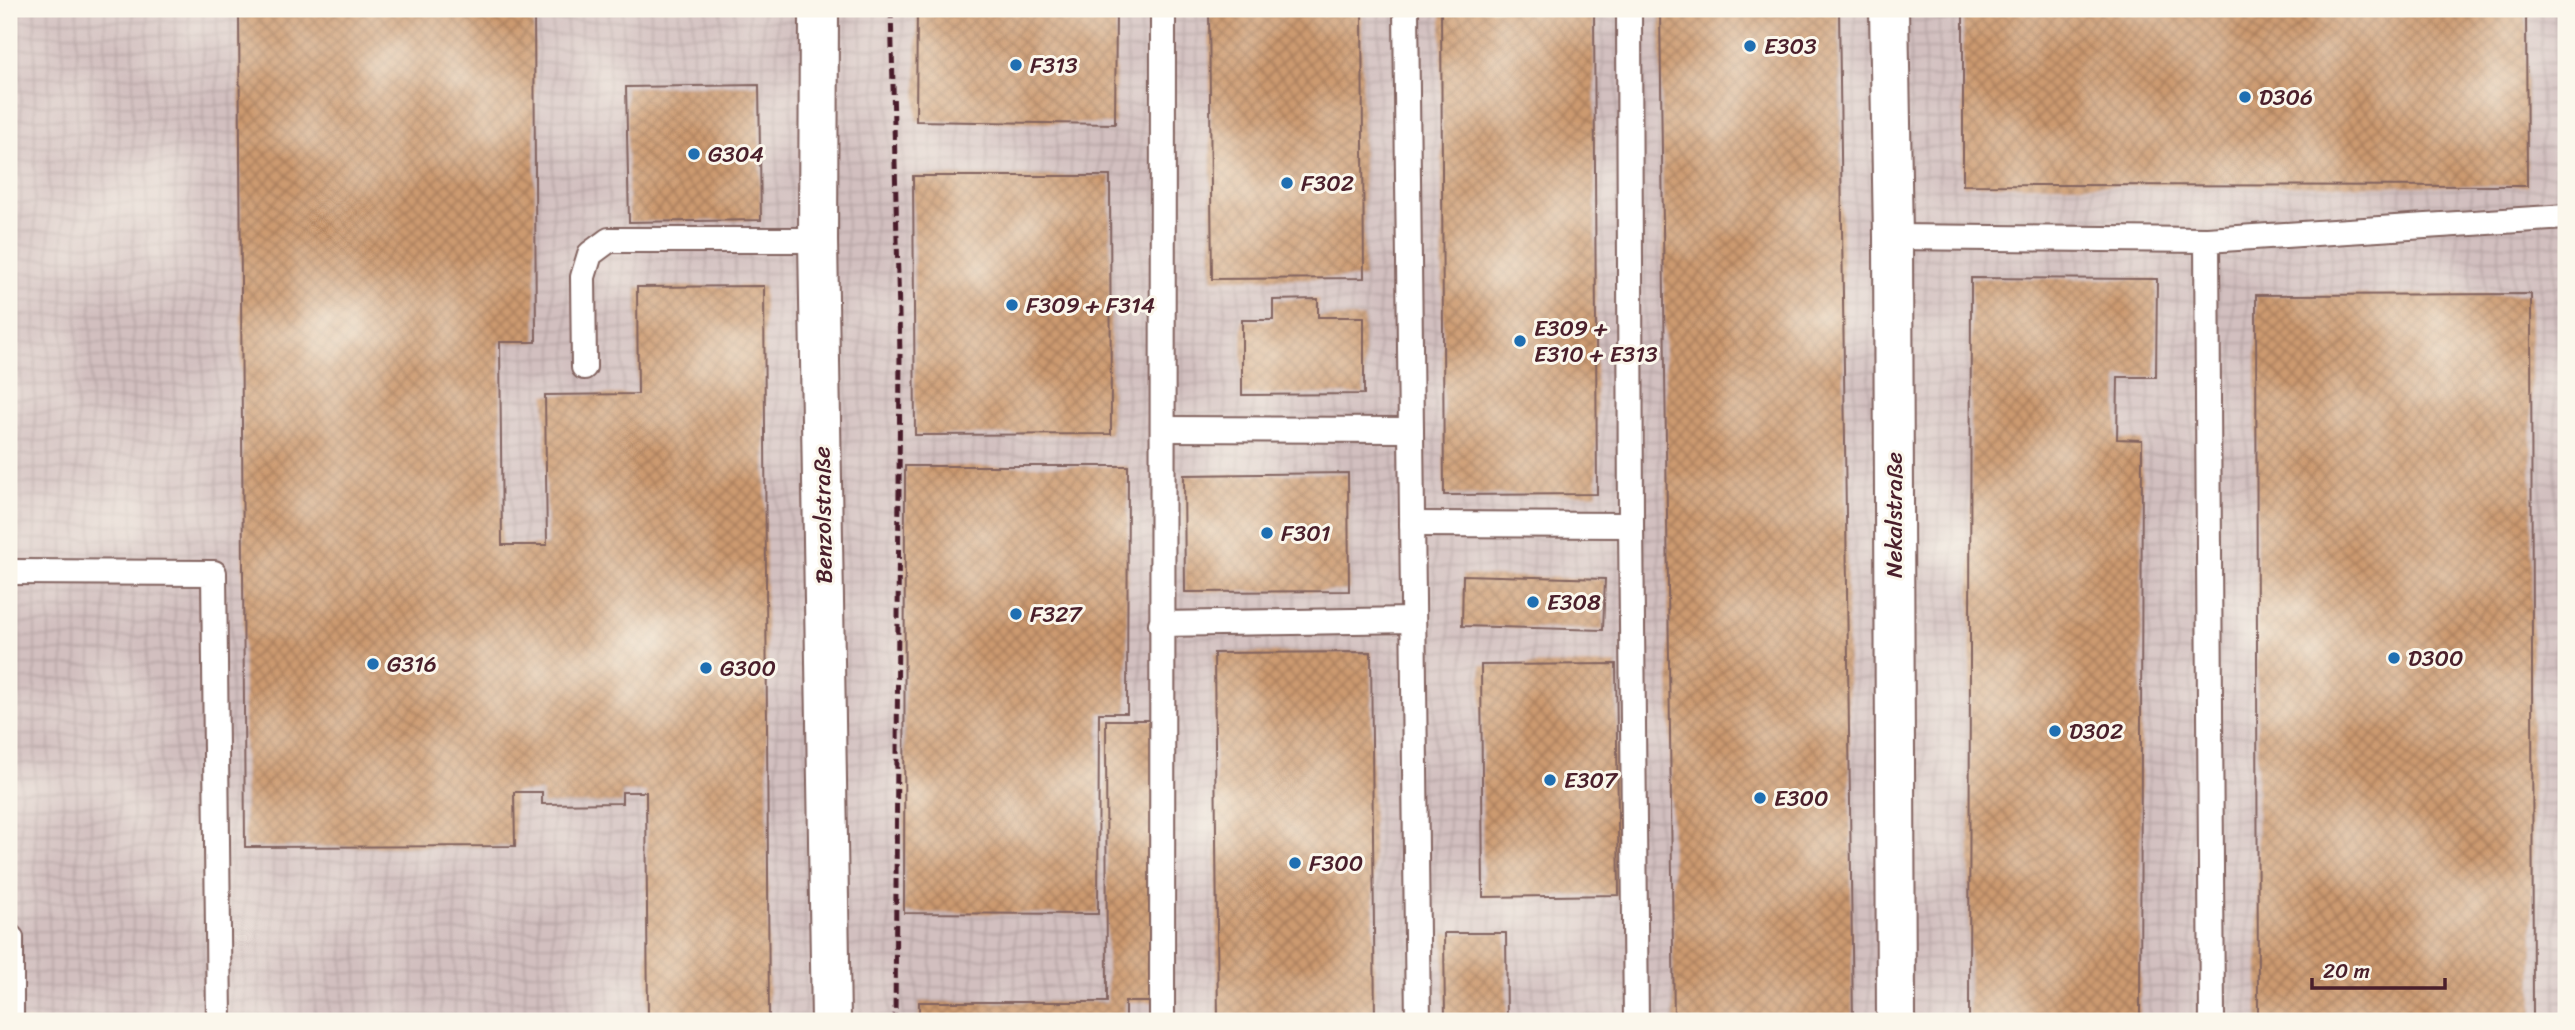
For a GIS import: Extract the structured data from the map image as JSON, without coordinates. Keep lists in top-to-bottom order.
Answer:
{
  "streets": {
    "street": ["Benzolstraße", "Nekalstraße"]
  },
  "places": [
    "E303",
    "F313",
    "D306",
    "G304",
    "F302",
    "F309 + F314",
    "E309 + E310 + E313",
    "F301",
    "E308",
    "F327",
    "D300",
    "G316",
    "G300",
    "D302",
    "E307",
    "E300",
    "F300"
  ],
  "scale_bar": "20 m"
}
